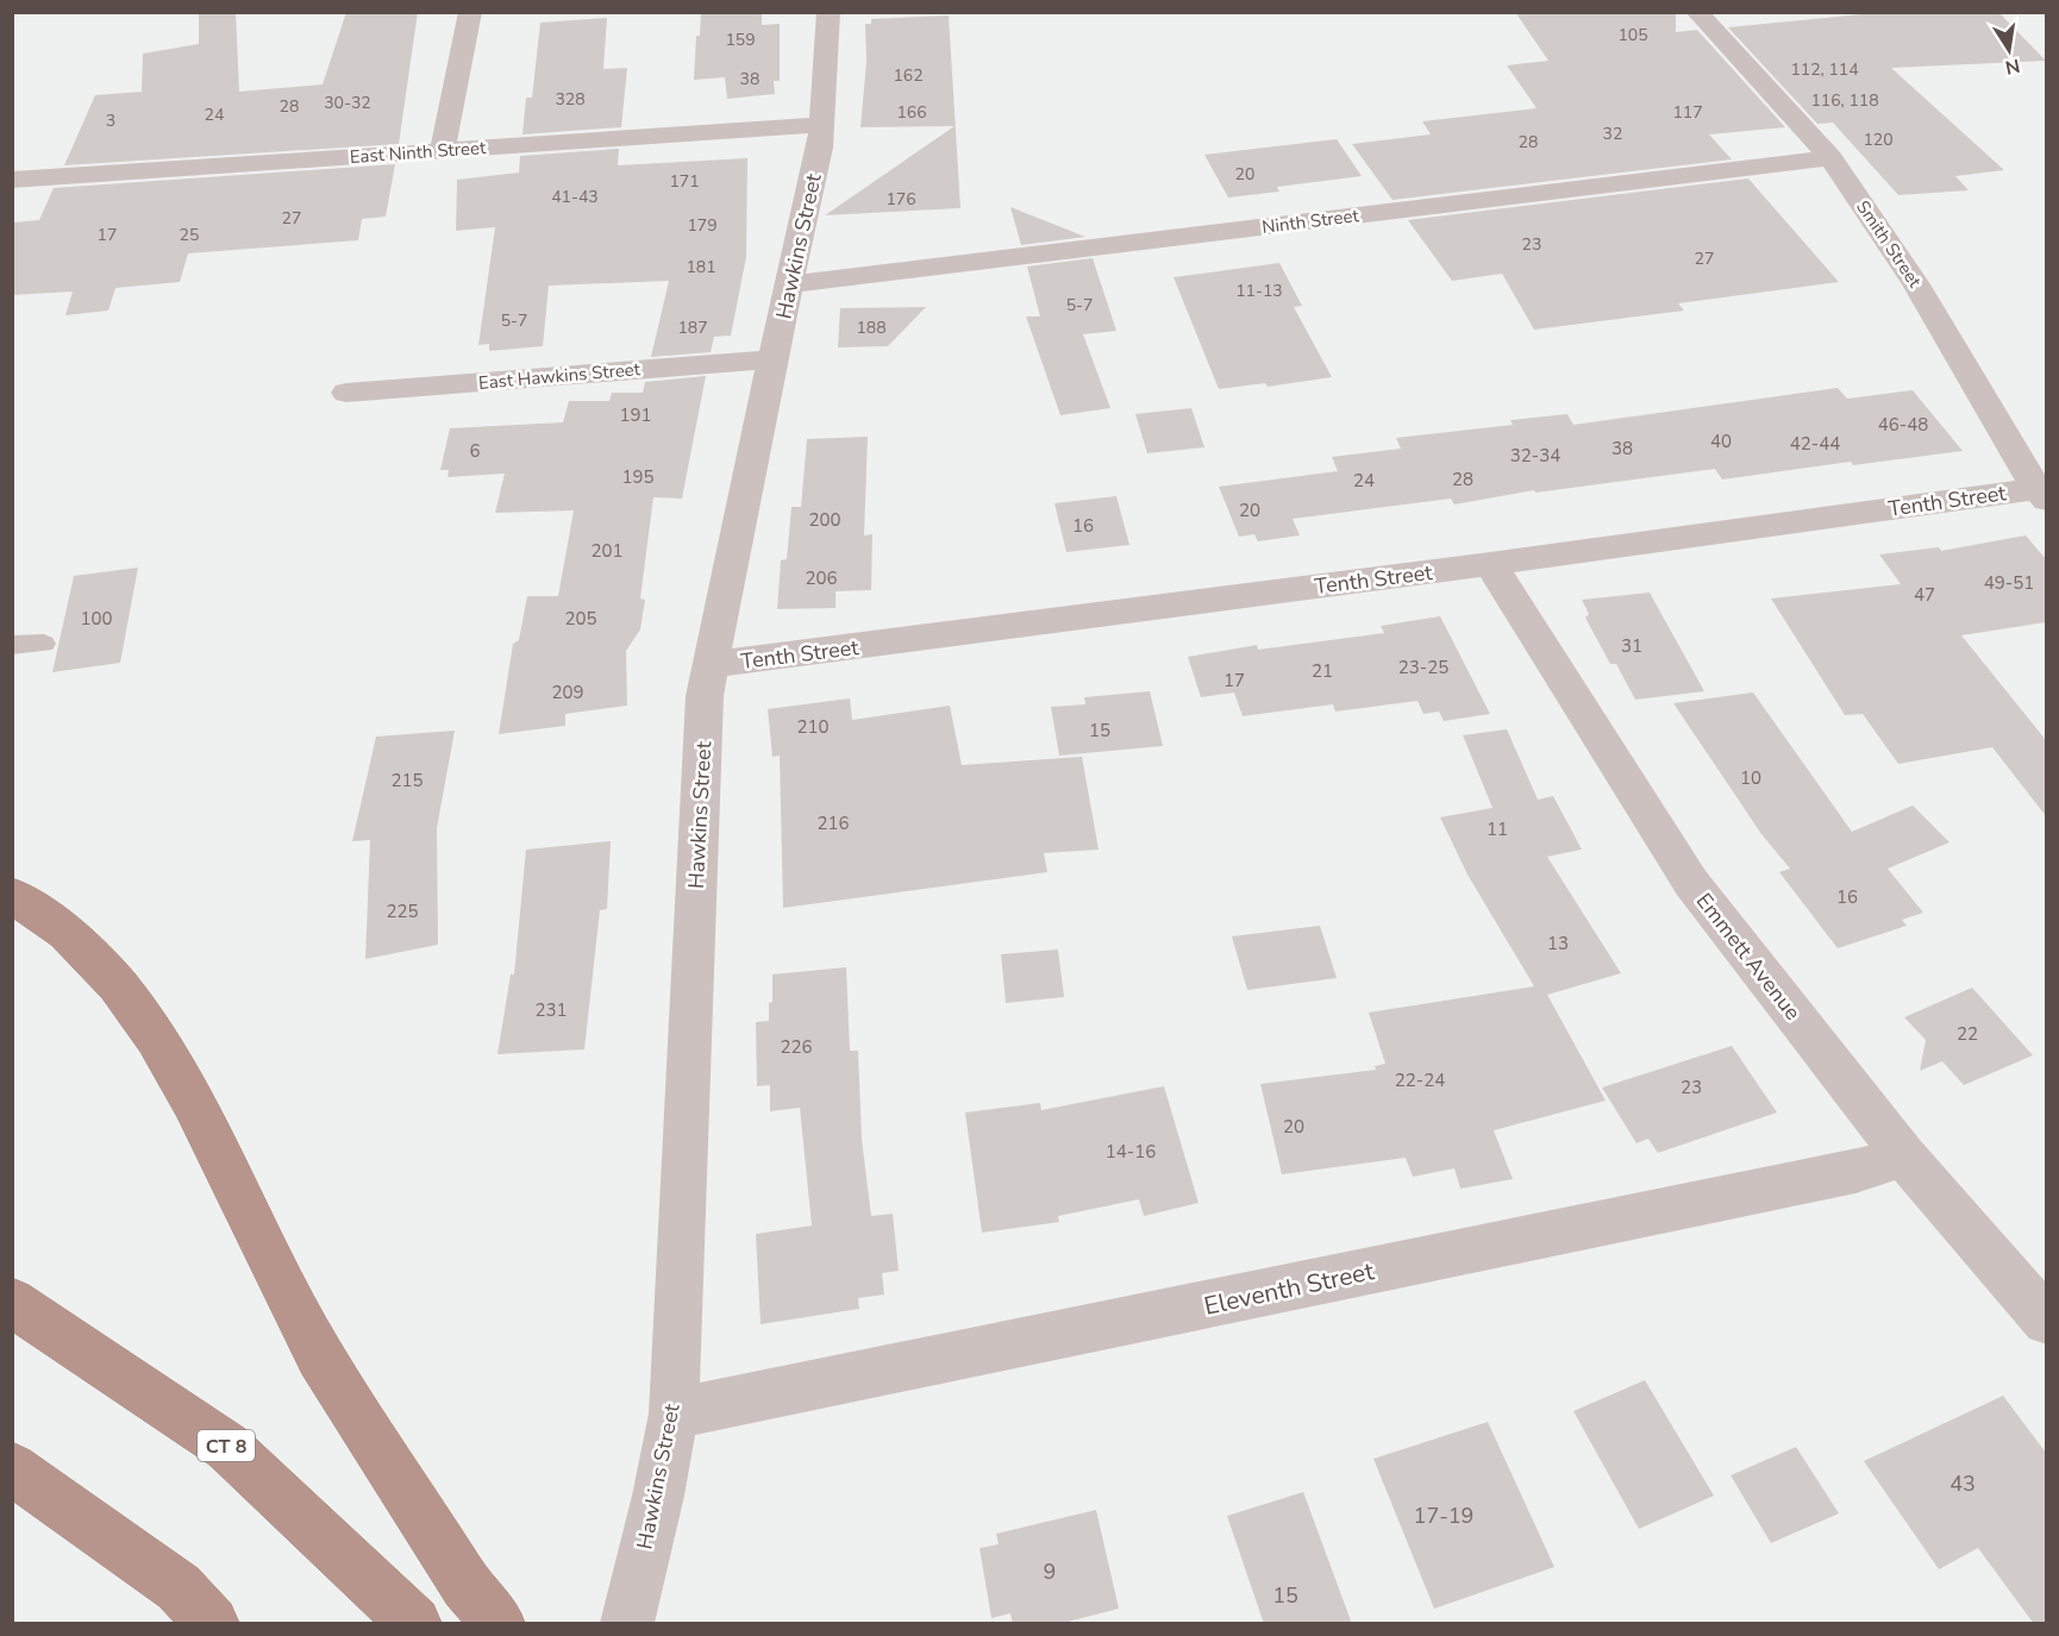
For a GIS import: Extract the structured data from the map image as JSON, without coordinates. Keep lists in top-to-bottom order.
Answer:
{
  "streets": {
    "highway": ["CT 8"],
    "street": [
      "East Ninth Street",
      "Ninth Street",
      "Smith Street",
      "Hawkins Street",
      "East Hawkins Street",
      "Tenth Street",
      "Emmett Avenue",
      "Eleventh Street"
    ]
  },
  "crossings": [
    ["East Ninth Street", "Hawkins Street"],
    ["Ninth Street", "Smith Street"],
    ["Ninth Street", "Hawkins Street"],
    ["Smith Street", "Tenth Street"],
    ["Hawkins Street", "East Hawkins Street"],
    ["Hawkins Street", "Tenth Street"],
    ["Hawkins Street", "Eleventh Street"],
    ["Tenth Street", "Emmett Avenue"],
    ["Emmett Avenue", "Eleventh Street"]
  ],
  "house_numbers": [
    "105",
    "159",
    "112, 114",
    "162",
    "38",
    "328",
    "116, 118",
    "30-32",
    "28",
    "166",
    "117",
    "24",
    "3",
    "32",
    "120",
    "28",
    "20",
    "171",
    "41-43",
    "176",
    "27",
    "179",
    "17",
    "25",
    "23",
    "27",
    "181",
    "11-13",
    "5-7",
    "5-7",
    "187",
    "188",
    "191",
    "46-48",
    "40",
    "42-44",
    "38",
    "6",
    "32-34",
    "195",
    "28",
    "24",
    "20",
    "200",
    "16",
    "201",
    "206",
    "49-51",
    "47",
    "100",
    "205",
    "31",
    "23-25",
    "21",
    "17",
    "209",
    "210",
    "15",
    "10",
    "215",
    "216",
    "11",
    "16",
    "225",
    "13",
    "231",
    "22",
    "226",
    "22-24",
    "23",
    "20",
    "14-16",
    "43",
    "17-19",
    "9",
    "15"
  ],
  "north": "bottom"
}
